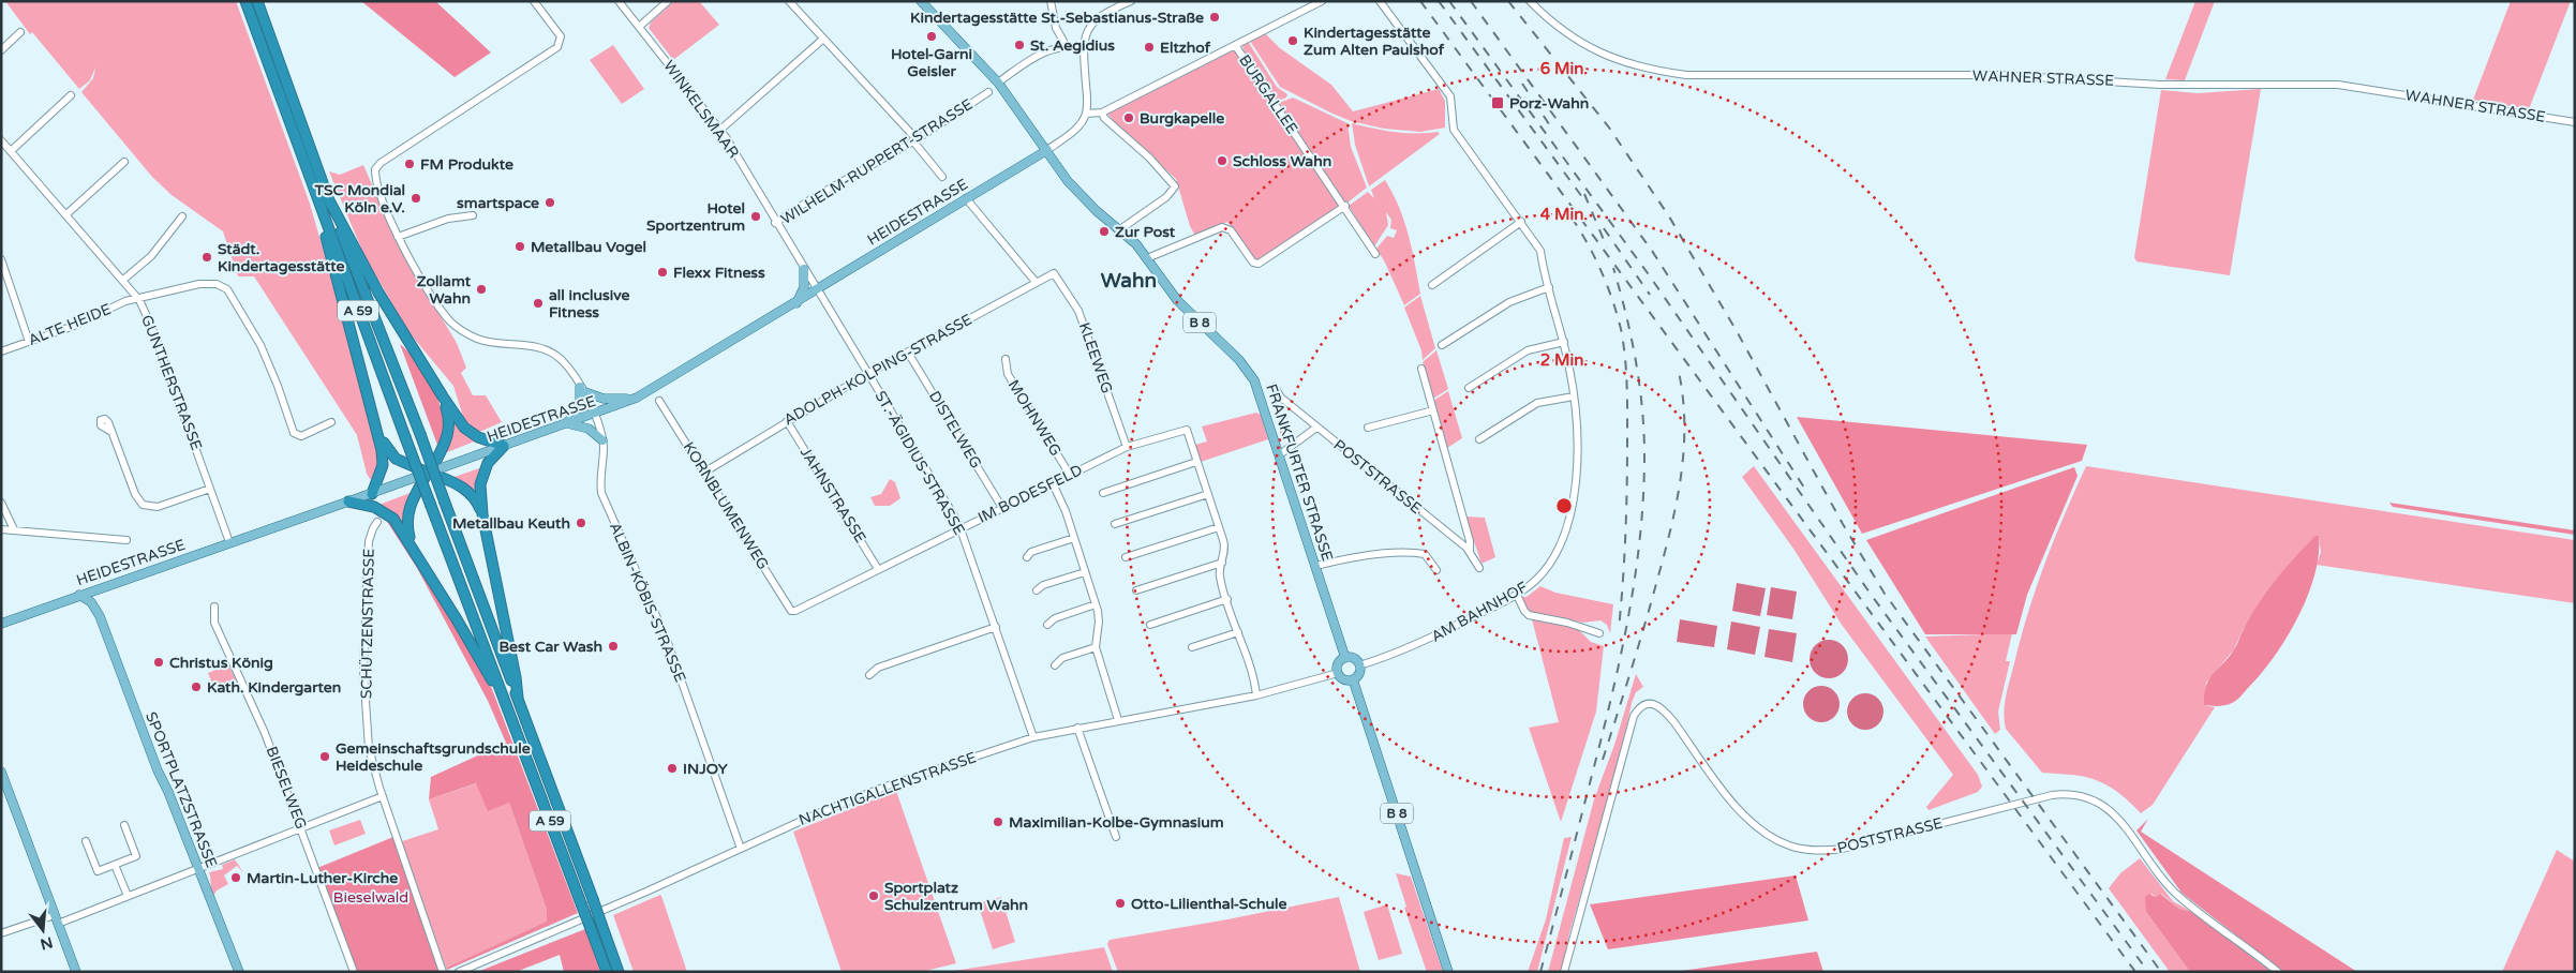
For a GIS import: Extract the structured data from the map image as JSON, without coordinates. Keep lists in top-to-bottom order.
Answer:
{
  "streets": {
    "highway": ["A 59"],
    "main road": [
      "HEIDESTRASSE",
      "B 8",
      "FRANKFURTER STRASSE",
      "SPORTPLATZSTRASSE"
    ],
    "street": [
      "WAHNER STRASSE",
      "BURGALLEE",
      "WINKELSMAAR",
      "WILHELM-RUPPERT-STRASSE",
      "ALTE HEIDE",
      "KLEEWEG",
      "ADOLPH-KOLPING-STRASSE",
      "GUNTHERSTRASSE",
      "MOHNWEG",
      "DISTELWEG",
      "ST.-ÄGIDIUS-STRASSE",
      "POSTSTRASSE",
      "IM BODESFELD",
      "JAHNSTRASSE",
      "KORNBLUMENWEG",
      "ALBIN-KÖBIS-STRASSE",
      "AM BAHNHOF",
      "SCHÜTZENSTRASSE",
      "BIESELWEG",
      "NACHTIGALLENSTRASSE"
    ]
  },
  "crossings": [
    ["WINKELSMAAR", "WILHELM-RUPPERT-STRASSE"],
    ["WILHELM-RUPPERT-STRASSE", "HEIDESTRASSE"],
    ["WILHELM-RUPPERT-STRASSE", "ST.-ÄGIDIUS-STRASSE"],
    ["HEIDESTRASSE", "GUNTHERSTRASSE"],
    ["HEIDESTRASSE", "ST.-ÄGIDIUS-STRASSE"],
    ["HEIDESTRASSE", "FRANKFURTER STRASSE"],
    ["HEIDESTRASSE", "ALBIN-KÖBIS-STRASSE"],
    ["B 8", "FRANKFURTER STRASSE"],
    ["B 8", "AM BAHNHOF"],
    ["B 8", "NACHTIGALLENSTRASSE"],
    ["ALTE HEIDE", "GUNTHERSTRASSE"],
    ["KLEEWEG", "ADOLPH-KOLPING-STRASSE"],
    ["KLEEWEG", "IM BODESFELD"],
    ["ADOLPH-KOLPING-STRASSE", "DISTELWEG"],
    ["ADOLPH-KOLPING-STRASSE", "ST.-ÄGIDIUS-STRASSE"],
    ["ADOLPH-KOLPING-STRASSE", "JAHNSTRASSE"],
    ["ADOLPH-KOLPING-STRASSE", "KORNBLUMENWEG"],
    ["MOHNWEG", "IM BODESFELD"],
    ["DISTELWEG", "IM BODESFELD"],
    ["ST.-ÄGIDIUS-STRASSE", "IM BODESFELD"],
    ["ST.-ÄGIDIUS-STRASSE", "NACHTIGALLENSTRASSE"],
    ["FRANKFURTER STRASSE", "AM BAHNHOF"],
    ["FRANKFURTER STRASSE", "NACHTIGALLENSTRASSE"],
    ["IM BODESFELD", "JAHNSTRASSE"],
    ["IM BODESFELD", "KORNBLUMENWEG"],
    ["ALBIN-KÖBIS-STRASSE", "NACHTIGALLENSTRASSE"],
    ["AM BAHNHOF", "NACHTIGALLENSTRASSE"]
  ],
  "districts": ["Wahn"],
  "parks": ["Bieselwald"],
  "places": {
    "other": [
      "Kindertagesstätte St.-Sebastianus-Straße",
      "Hotel-Garni Geisler",
      "Kindertagesstätte Zum Alten Paulshof",
      "St. Aegidius",
      "Eltzhof",
      "Burgkapelle",
      "Schloss Wahn",
      "FM Produkte",
      "TSC Mondial Köln e.V.",
      "smartspace",
      "Hotel Sportzentrum",
      "Zur Post",
      "Metallbau Vogel",
      "Städt. Kindertagesstätte",
      "Flexx Fitness",
      "Zollamt Wahn",
      "all inclusive Fitness",
      "Metallbau Keuth",
      "Best Car Wash",
      "Christus König",
      "Kath. Kindergarten",
      "Gemeinschaftsgrundschule Heideschule",
      "INJOY",
      "Maximilian-Kolbe-Gymnasium",
      "Martin-Luther-Kirche",
      "Sportplatz Schulzentrum Wahn",
      "Otto-Lilienthal-Schule"
    ],
    "transit": ["Porz-Wahn"]
  },
  "north": "bottom",
  "rings": ["6 Min.", "4 Min.", "2 Min."]
}
